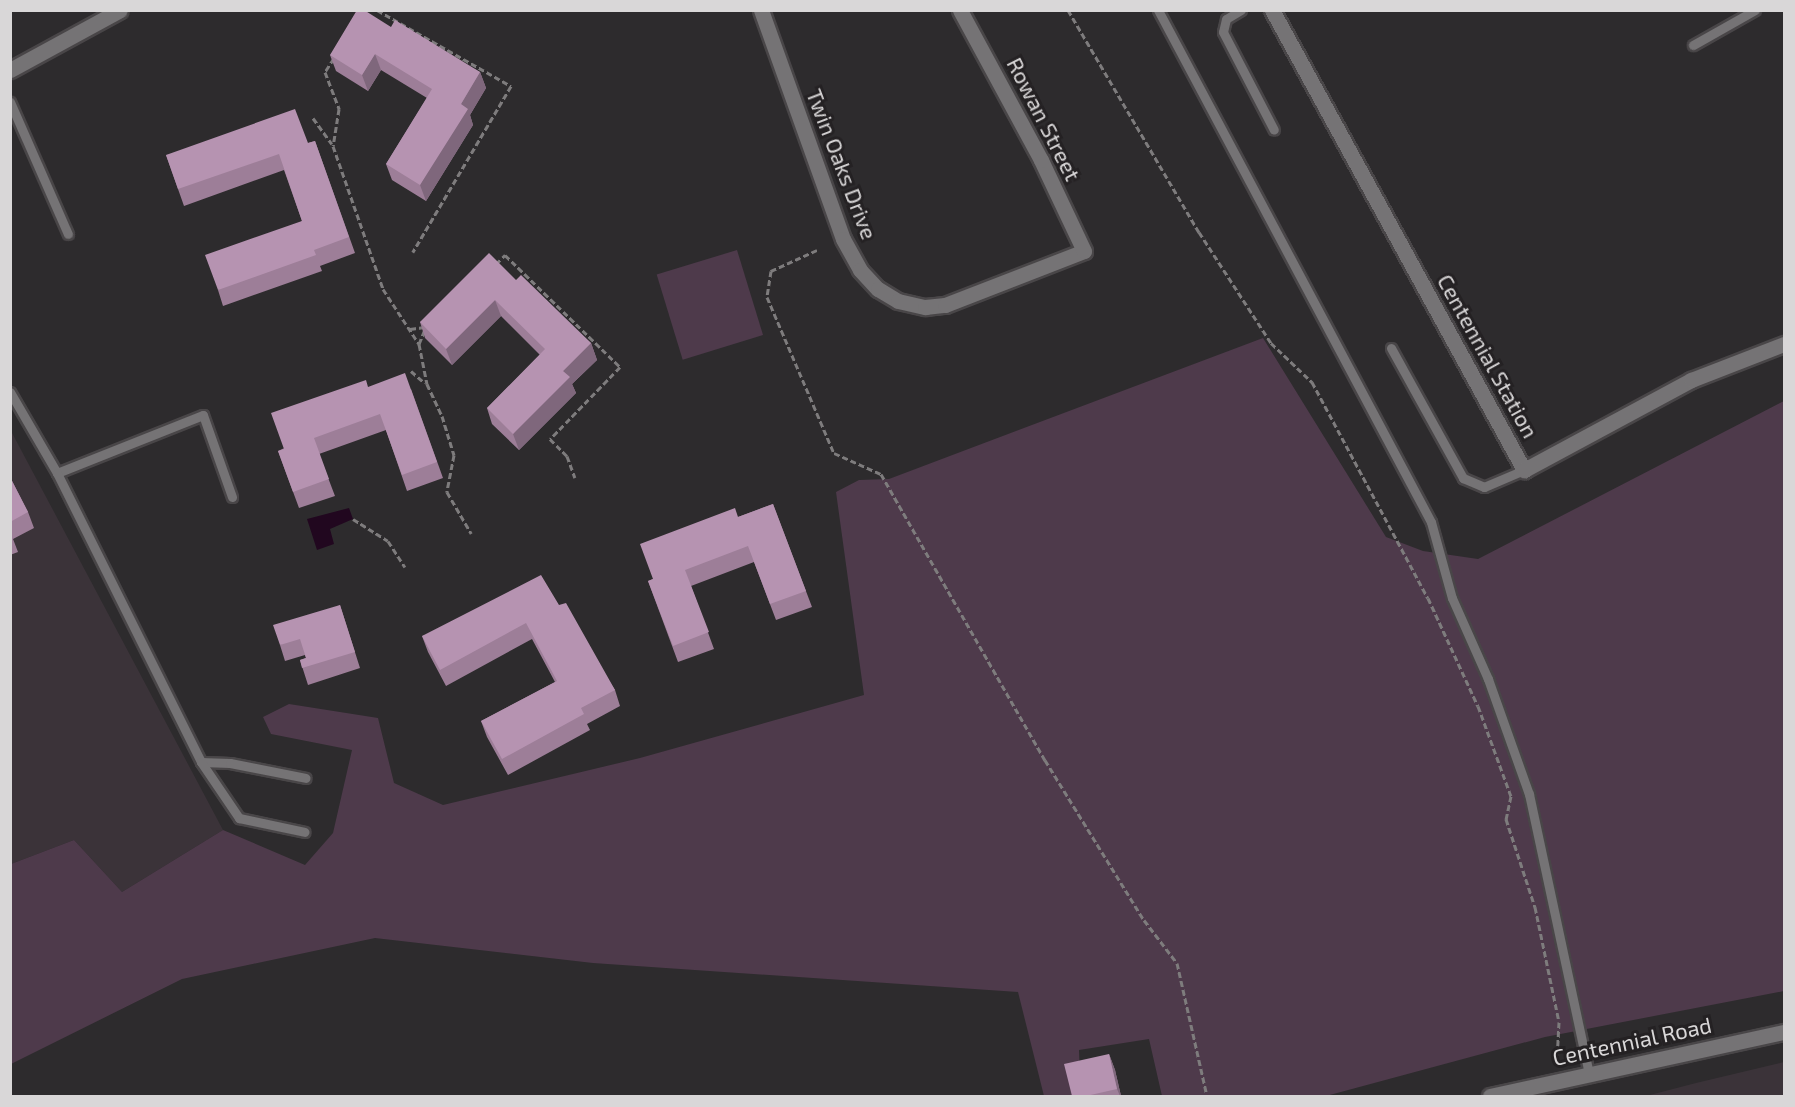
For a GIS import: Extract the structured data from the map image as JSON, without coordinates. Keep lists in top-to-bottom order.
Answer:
{
  "streets": {
    "street": [
      "Rowan Street",
      "Twin Oaks Drive",
      "Centennial Station",
      "Centennial Road"
    ]
  },
  "crossings": [
    ["Rowan Street", "Twin Oaks Drive"]
  ]
}
